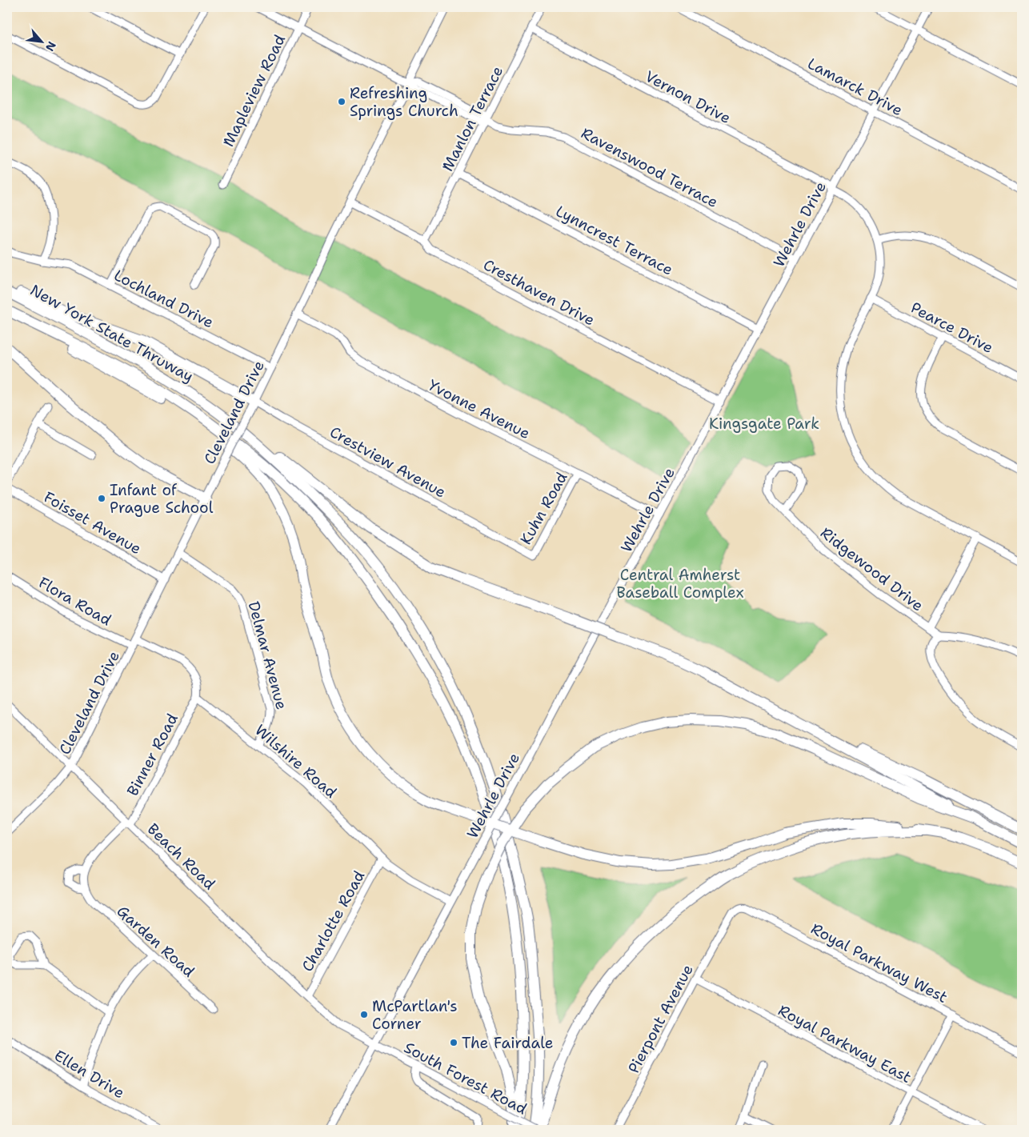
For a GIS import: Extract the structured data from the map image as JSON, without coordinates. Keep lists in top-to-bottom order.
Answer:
{
  "streets": {
    "highway": ["New York State Thruway"],
    "street": [
      "Lamarck Drive",
      "Mapleview Road",
      "Vernon Drive",
      "Manlon Terrace",
      "Ravenswood Terrace",
      "Wehrle Drive",
      "Lynncrest Terrace",
      "Cresthaven Drive",
      "Lochland Drive",
      "Pearce Drive",
      "Yvonne Avenue",
      "Cleveland Drive",
      "Crestview Avenue",
      "Kuhn Road",
      "Foisset Avenue",
      "Ridgewood Drive",
      "Flora Road",
      "Delmar Avenue",
      "Binner Road",
      "Wilshire Road",
      "Beach Road",
      "Charlotte Road",
      "Garden Road",
      "Royal Parkway West",
      "Pierpont Avenue",
      "Royal Parkway East",
      "Ellen Drive",
      "South Forest Road"
    ]
  },
  "crossings": [
    ["Lamarck Drive", "Wehrle Drive"],
    ["Mapleview Road", "Ravenswood Terrace"],
    ["Vernon Drive", "Manlon Terrace"],
    ["Vernon Drive", "Wehrle Drive"],
    ["Vernon Drive", "Pearce Drive"],
    ["Manlon Terrace", "Ravenswood Terrace"],
    ["Manlon Terrace", "Lynncrest Terrace"],
    ["Manlon Terrace", "Cresthaven Drive"],
    ["Ravenswood Terrace", "Wehrle Drive"],
    ["Ravenswood Terrace", "Cleveland Drive"],
    ["Wehrle Drive", "Lynncrest Terrace"],
    ["Wehrle Drive", "Cresthaven Drive"],
    ["Wehrle Drive", "Yvonne Avenue"],
    ["Wehrle Drive", "Wilshire Road"],
    ["Wehrle Drive", "South Forest Road"],
    ["Cresthaven Drive", "Cleveland Drive"],
    ["Lochland Drive", "Cleveland Drive"],
    ["Yvonne Avenue", "Cleveland Drive"],
    ["Yvonne Avenue", "Kuhn Road"],
    ["Cleveland Drive", "Crestview Avenue"],
    ["Cleveland Drive", "Foisset Avenue"],
    ["Cleveland Drive", "Flora Road"],
    ["Cleveland Drive", "Delmar Avenue"],
    ["Cleveland Drive", "Beach Road"],
    ["Crestview Avenue", "Kuhn Road"],
    ["Delmar Avenue", "Wilshire Road"],
    ["Binner Road", "Wilshire Road"],
    ["Binner Road", "Beach Road"],
    ["Wilshire Road", "Charlotte Road"],
    ["Beach Road", "Charlotte Road"],
    ["Beach Road", "South Forest Road"],
    ["Royal Parkway West", "Pierpont Avenue"],
    ["Pierpont Avenue", "Royal Parkway East"]
  ],
  "parks": ["Kingsgate Park", "Central Amherst Baseball Complex"],
  "places": [
    "Refreshing Springs Church",
    "Infant of Prague School",
    "McPartlan's Corner",
    "The Fairdale"
  ],
  "north": "bottom right"
}
